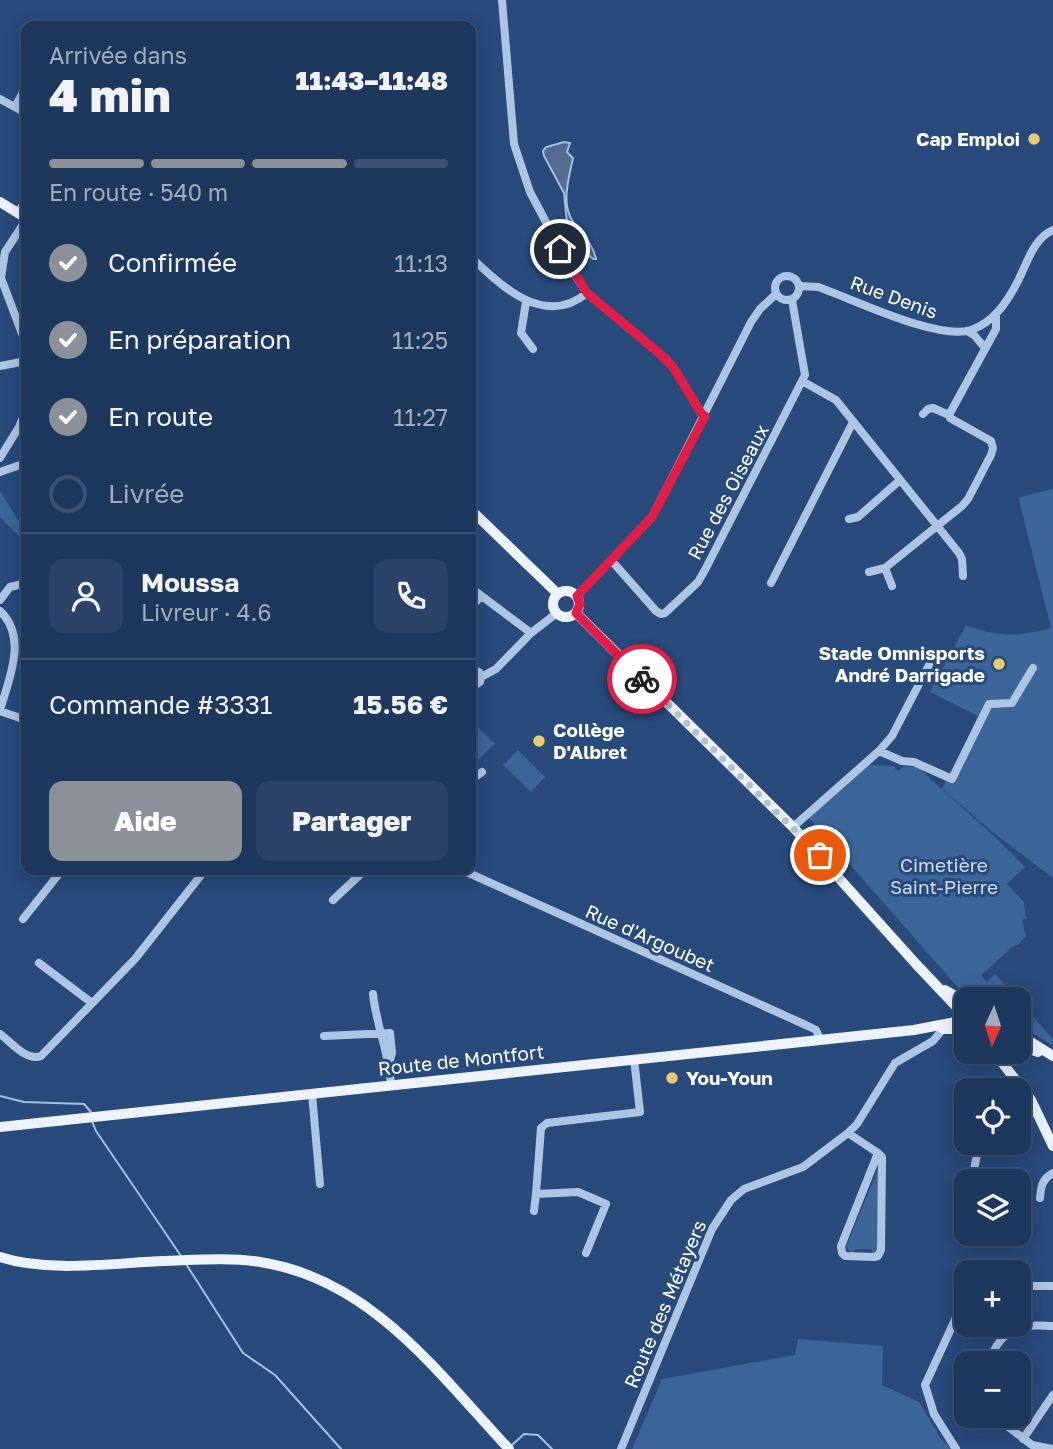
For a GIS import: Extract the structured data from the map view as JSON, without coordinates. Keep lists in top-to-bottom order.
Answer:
{
  "streets": {
    "main road": ["Route de Montfort"],
    "street": [
      "Rue Denis",
      "Rue des Oiseaux",
      "Rue d'Argoubet",
      "Route des Métayers"
    ]
  },
  "crossings": [
    ["Rue Denis", "Rue des Oiseaux"],
    ["Rue d'Argoubet", "Route de Montfort"],
    ["Route de Montfort", "Route des Métayers"]
  ],
  "parks": ["Cimetière Saint-Pierre"],
  "places": [
    "Cap Emploi",
    "Stade Omnisports André Darrigade",
    "Collège D'Albret",
    "You-Youn"
  ],
  "north": "bottom",
  "page": {
    "heading": ["4 min", "Arrivée dans", "11:43–11:48"],
    "panel": [
      "Moussa",
      "Livreur · 4.6",
      "Commande #3331",
      "15.56 €"
    ],
    "bar": "En route · 540 m",
    "list": [
      ["Confirmée", "11:13"],
      ["En préparation", "11:25"],
      ["En route", "11:27"],
      "Livrée"
    ],
    "buttons": ["Aide", "Partager"],
    "map_buttons": ["+", "−"]
  }
}
